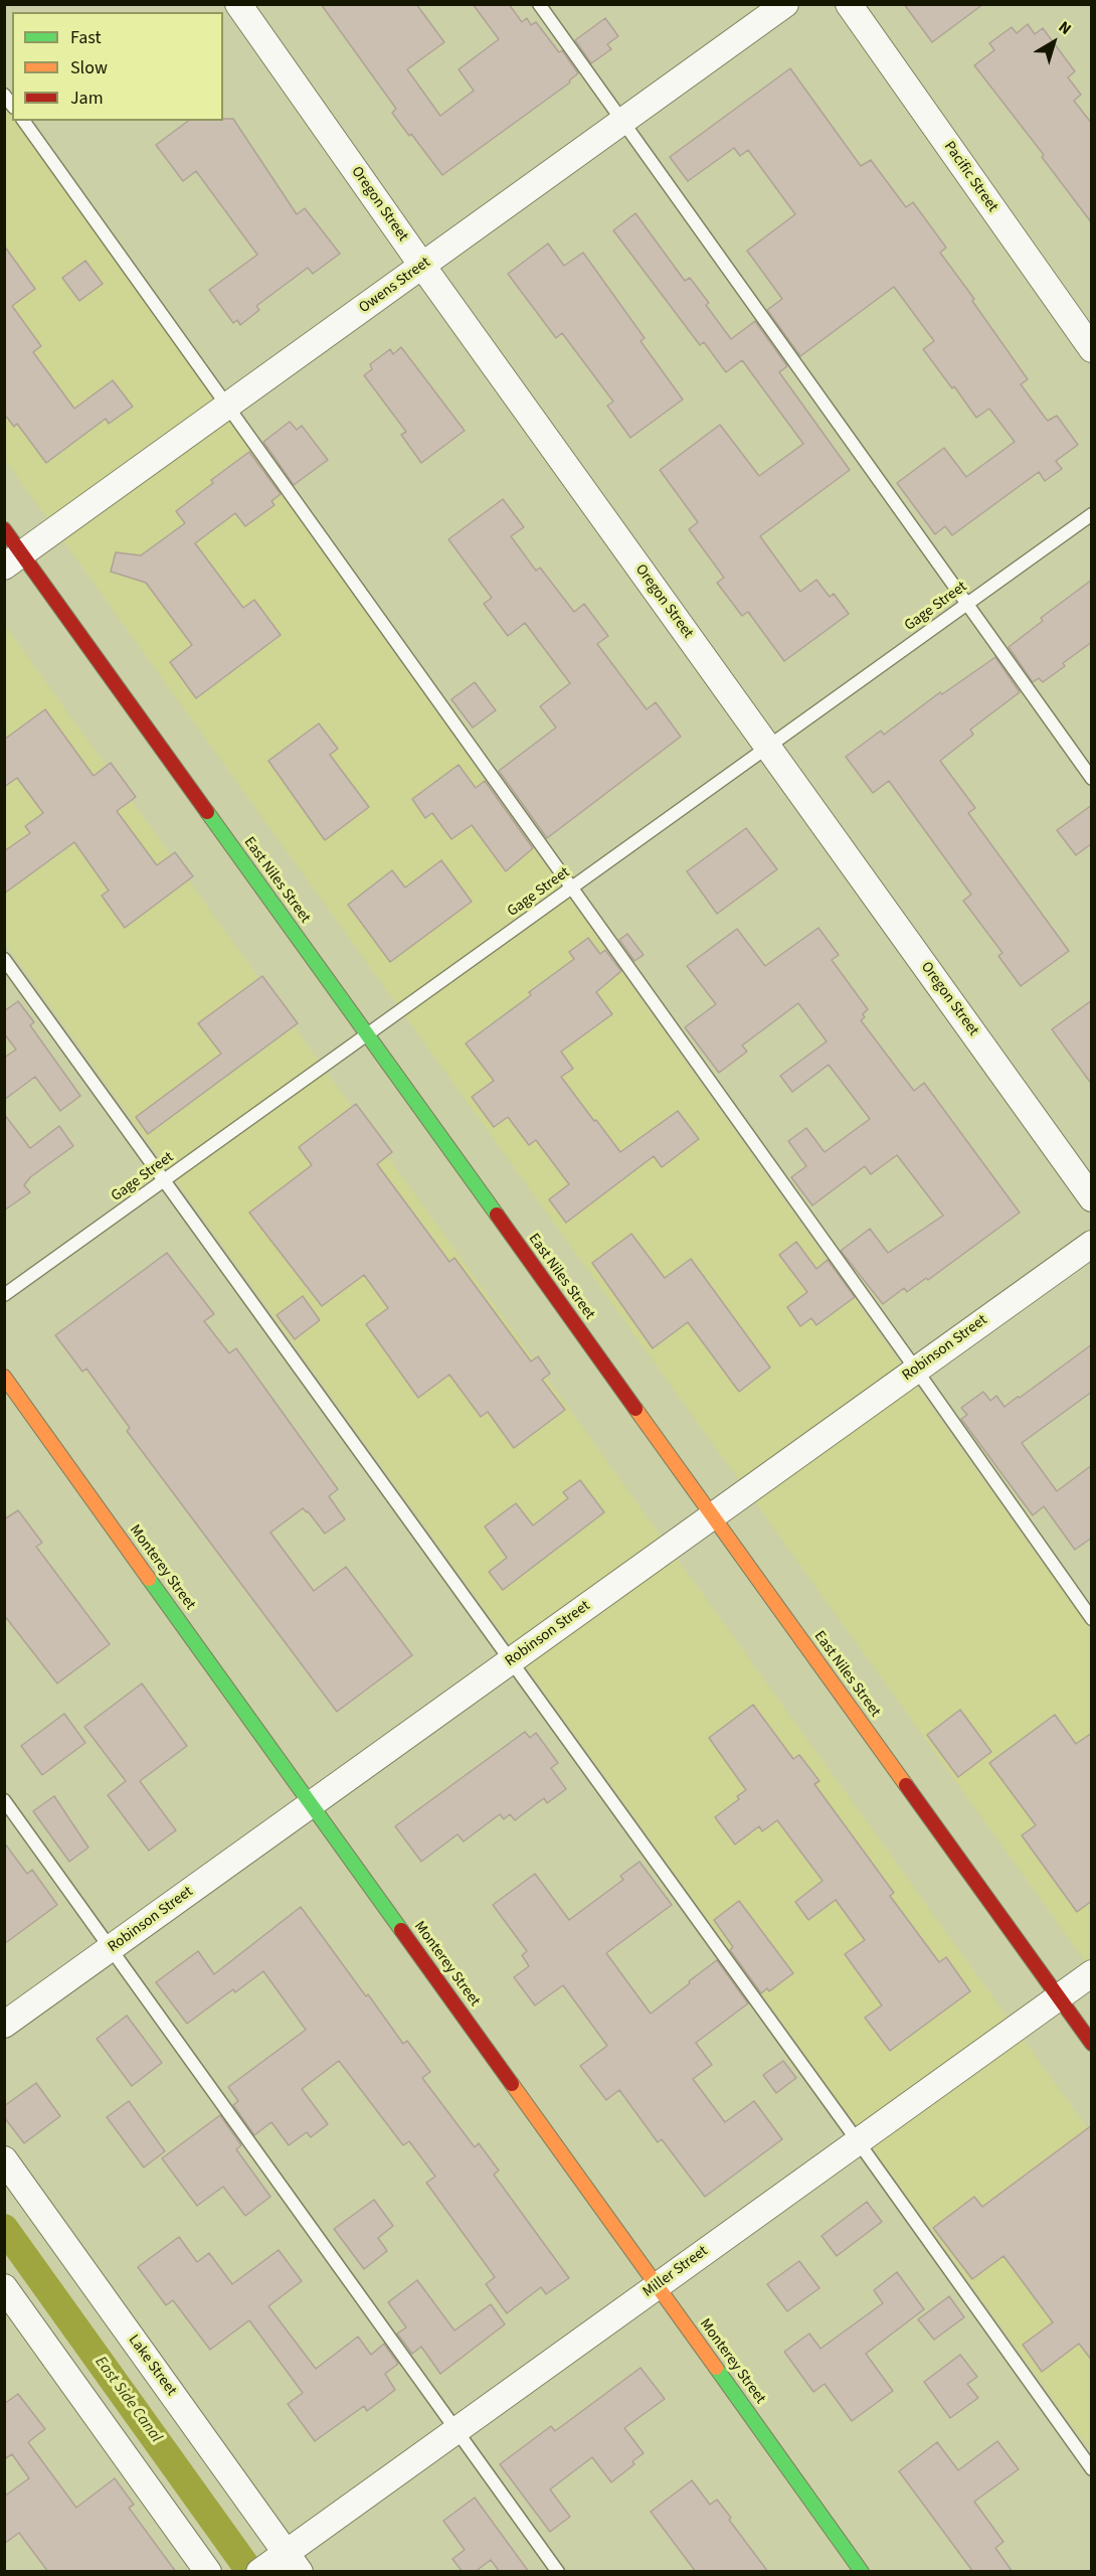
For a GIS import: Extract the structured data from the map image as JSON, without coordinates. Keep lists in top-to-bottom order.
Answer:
{
  "streets": {
    "main road": ["East Niles Street", "Monterey Street"],
    "street": [
      "Pacific Street",
      "Oregon Street",
      "Owens Street",
      "Robinson Street",
      "Miller Street",
      "Lake Street"
    ],
    "lane": ["Gage Street"]
  },
  "crossings": [
    ["Oregon Street", "Owens Street"],
    ["Oregon Street", "Gage Street"],
    ["Owens Street", "East Niles Street"],
    ["Gage Street", "East Niles Street"],
    ["East Niles Street", "Robinson Street"],
    ["East Niles Street", "Miller Street"],
    ["Robinson Street", "Monterey Street"],
    ["Monterey Street", "Miller Street"],
    ["Miller Street", "Lake Street"]
  ],
  "water": ["East Side Canal"],
  "legend": ["Fast", "Slow", "Jam"],
  "north": "top right"
}
